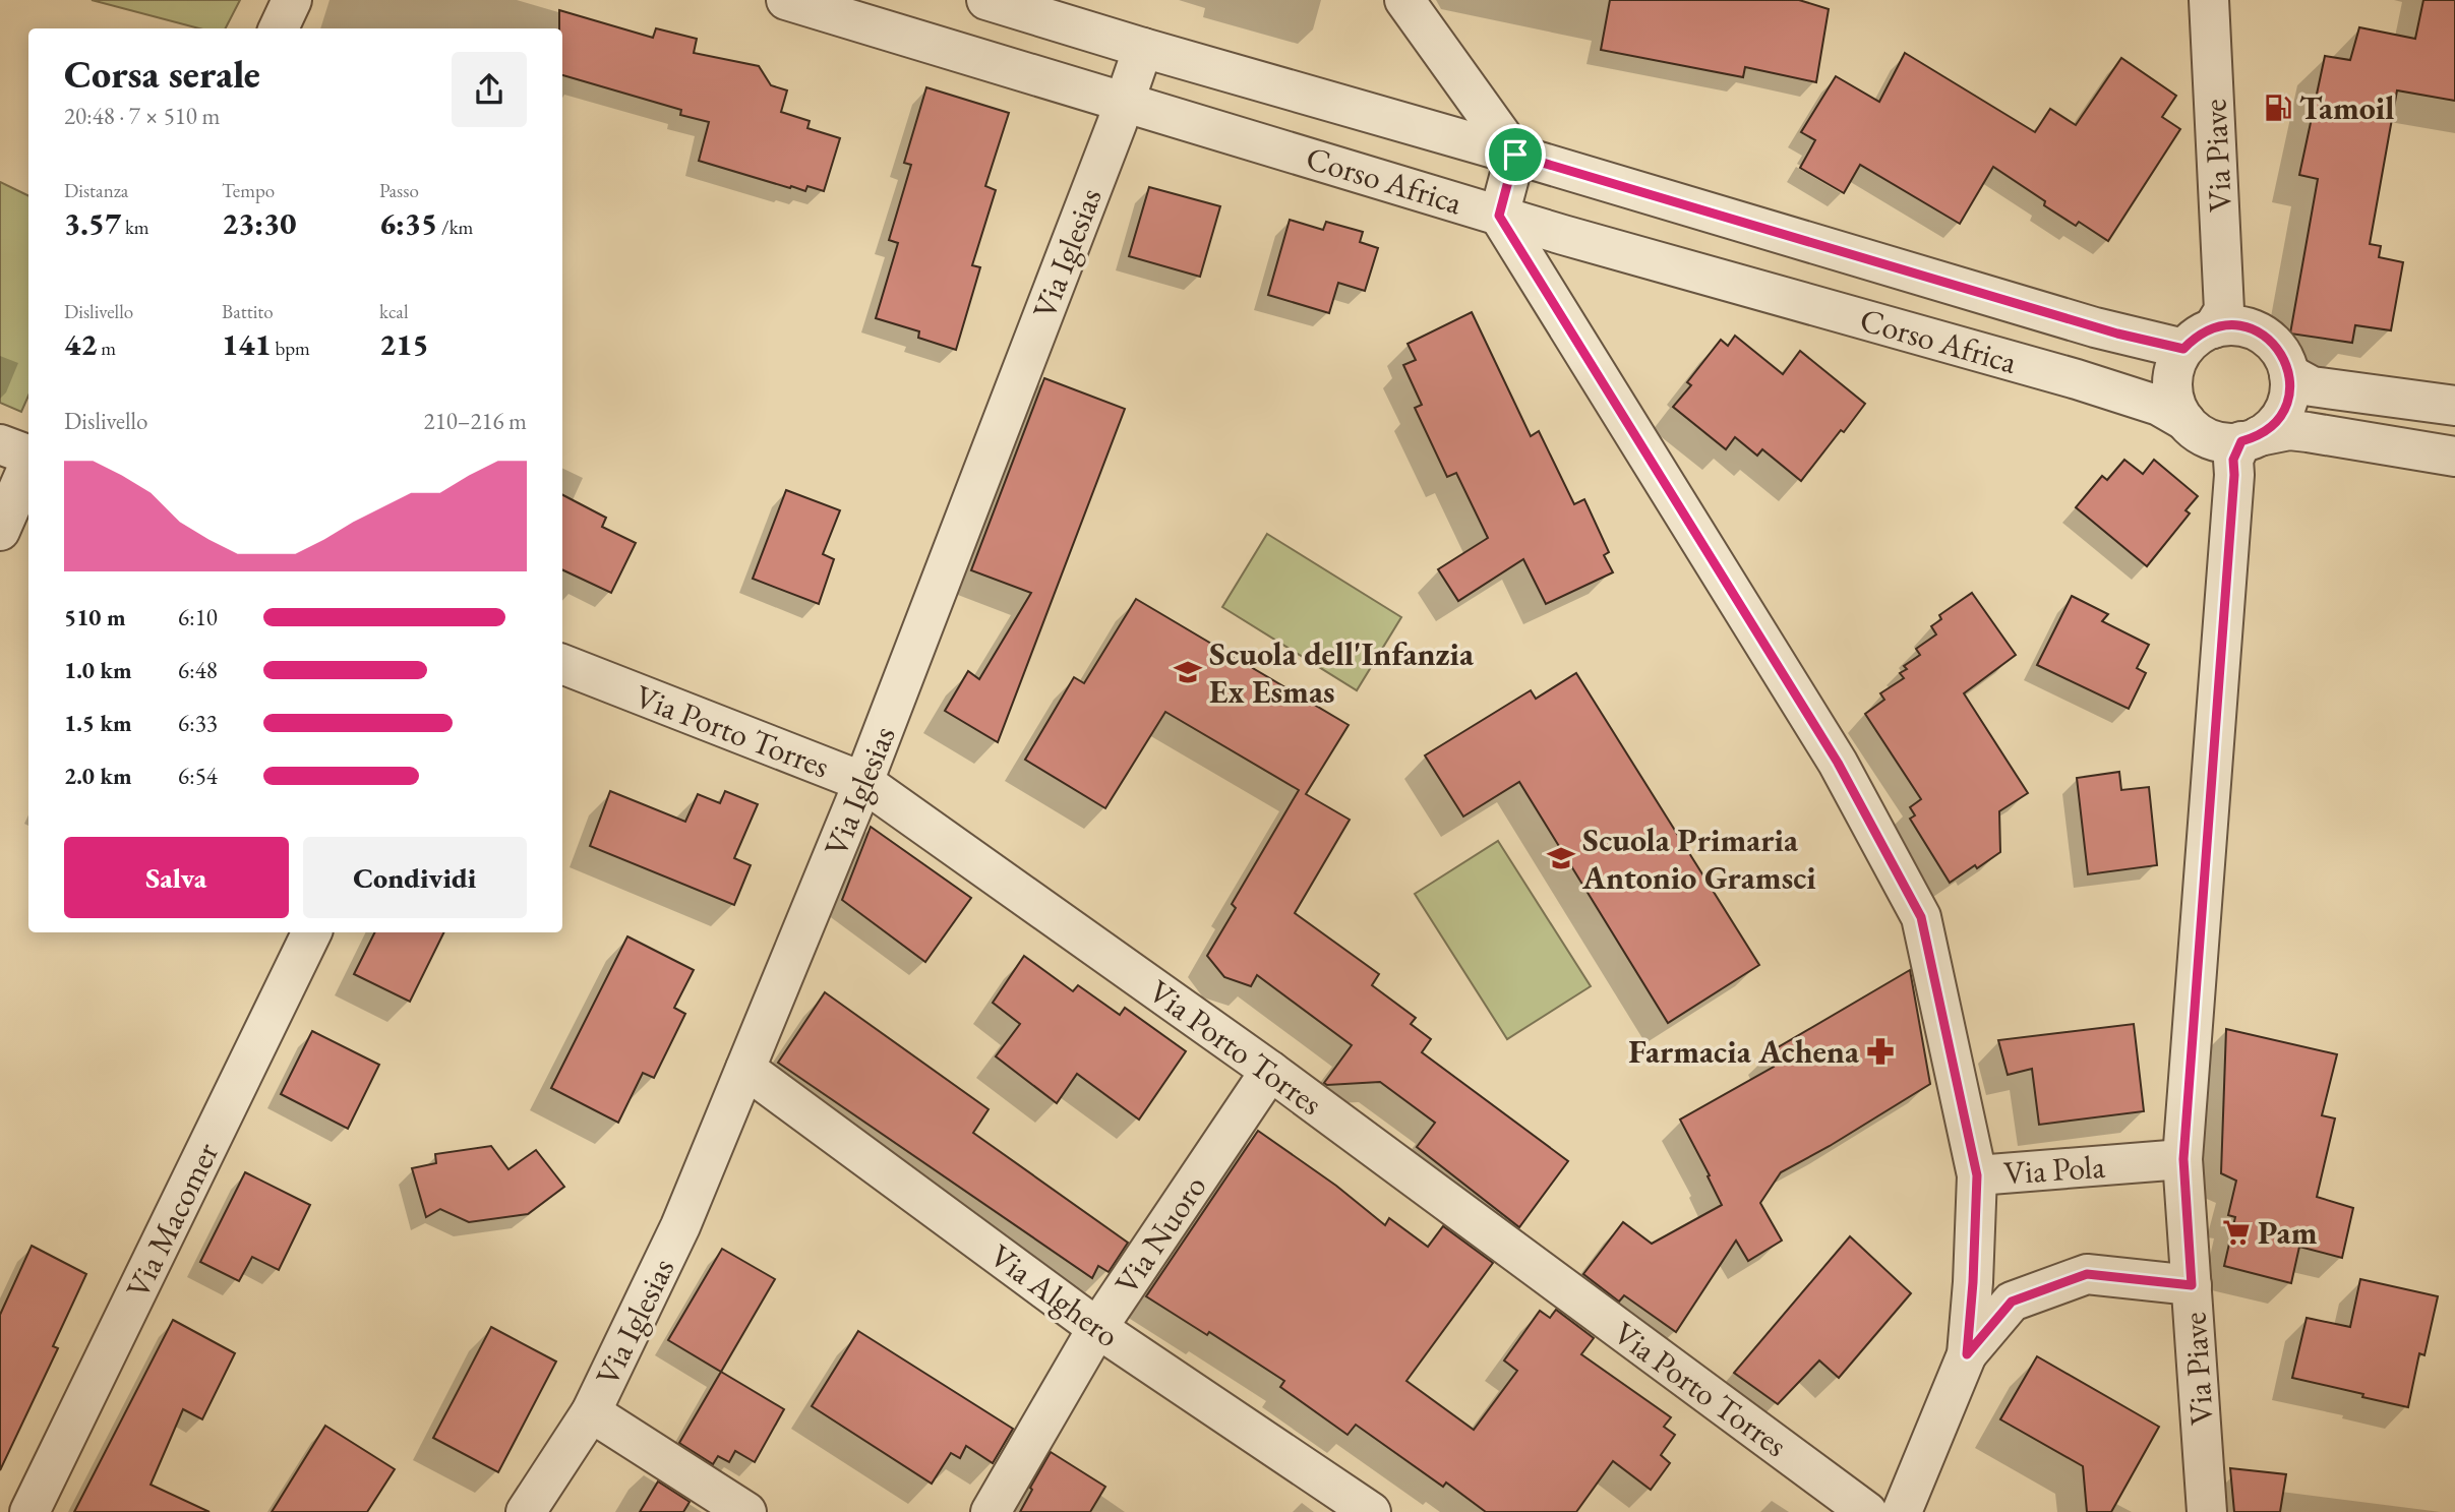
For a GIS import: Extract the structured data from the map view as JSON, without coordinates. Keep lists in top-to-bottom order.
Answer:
{
  "streets": {
    "street": [
      "Via Piave",
      "Corso Africa",
      "Via Iglesias",
      "Via Porto Torres",
      "Via Pola",
      "Via Macomer",
      "Via Nuoro",
      "Via Alghero"
    ]
  },
  "crossings": [
    ["Via Piave", "Corso Africa"],
    ["Via Piave", "Via Pola"],
    ["Corso Africa", "Via Iglesias"],
    ["Via Iglesias", "Via Porto Torres"],
    ["Via Iglesias", "Via Alghero"],
    ["Via Porto Torres", "Via Nuoro"],
    ["Via Nuoro", "Via Alghero"]
  ],
  "places": {
    "fuel station": ["Tamoil"],
    "school or university": ["Scuola dell'Infanzia Ex Esmas", "Scuola Primaria Antonio Gramsci"],
    "pharmacy": ["Farmacia Achena"],
    "supermarket": ["Pam"]
  },
  "page": {
    "heading": ["Corsa serale", "20:48 · 7 × 510 m"],
    "stats": [
      ["Distanza", "3.57 km"],
      ["Tempo", "23:30"],
      ["Passo", "6:35 /km"],
      ["Dislivello", "42 m"],
      ["Battito", "141 bpm"],
      ["kcal", "215"]
    ],
    "chart": ["Dislivello", "210–216 m"],
    "list": [
      {
        "name": "510 m",
        "note": "6:10"
      },
      {
        "name": "1.0 km",
        "note": "6:48"
      },
      {
        "name": "1.5 km",
        "note": "6:33"
      },
      {
        "name": "2.0 km",
        "note": "6:54"
      }
    ],
    "buttons": ["Salva", "Condividi"]
  }
}
